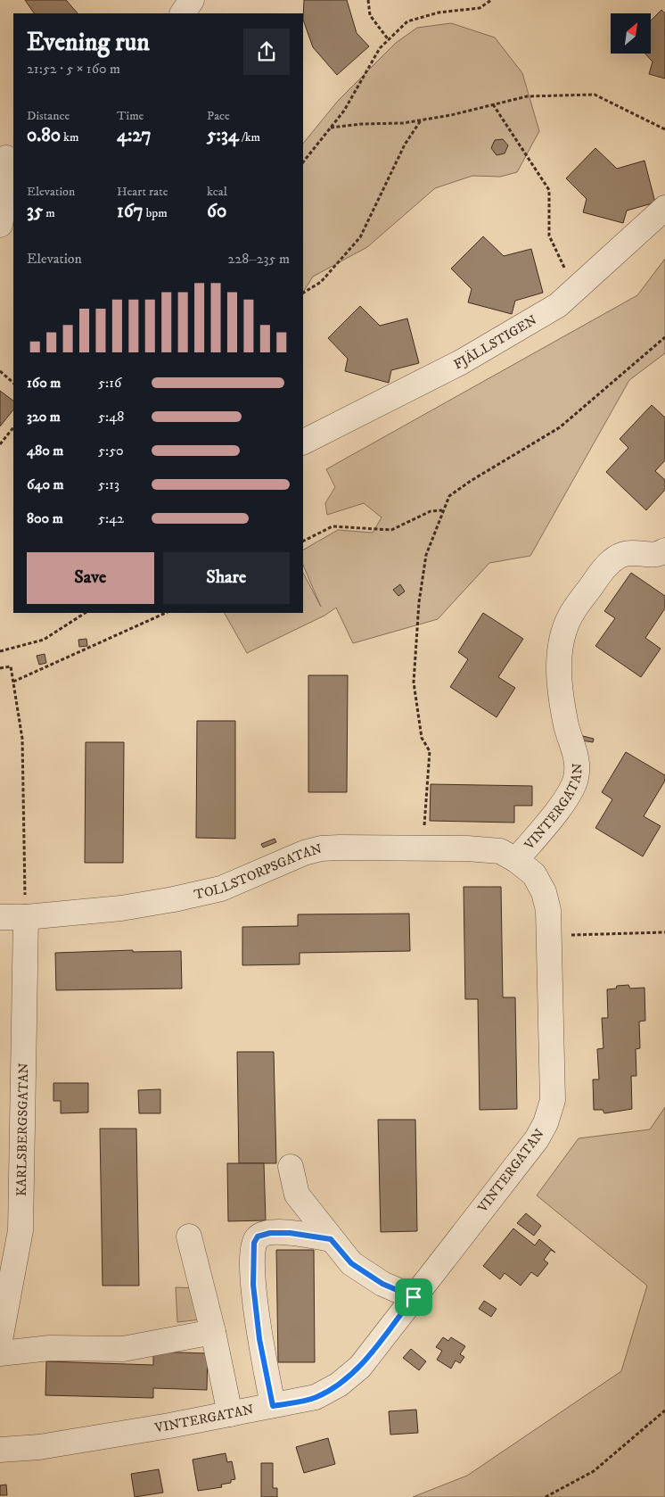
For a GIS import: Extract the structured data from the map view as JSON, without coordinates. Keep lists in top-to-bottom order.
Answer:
{
  "streets": {
    "street": [
      "FJÄLLSTIGEN",
      "VINTERGATAN",
      "TOLLSTORPSGATAN",
      "KARLSBERGSGATAN"
    ]
  },
  "crossings": [
    ["VINTERGATAN", "TOLLSTORPSGATAN"],
    ["TOLLSTORPSGATAN", "KARLSBERGSGATAN"]
  ],
  "north": "top right",
  "page": {
    "heading": ["Evening run", "21:52 · 5 × 160 m"],
    "stats": [
      ["Distance", "0.80 km"],
      ["Time", "4:27"],
      ["Pace", "5:34 /km"],
      ["Elevation", "35 m"],
      ["Heart rate", "167 bpm"],
      ["kcal", "60"]
    ],
    "chart": ["Elevation", "228–235 m"],
    "list": [
      {
        "name": "160 m",
        "note": "5:16"
      },
      {
        "name": "320 m",
        "note": "5:48"
      },
      {
        "name": "480 m",
        "note": "5:50"
      },
      {
        "name": "640 m",
        "note": "5:13"
      },
      {
        "name": "800 m",
        "note": "5:42"
      }
    ],
    "buttons": ["Save", "Share"]
  }
}
